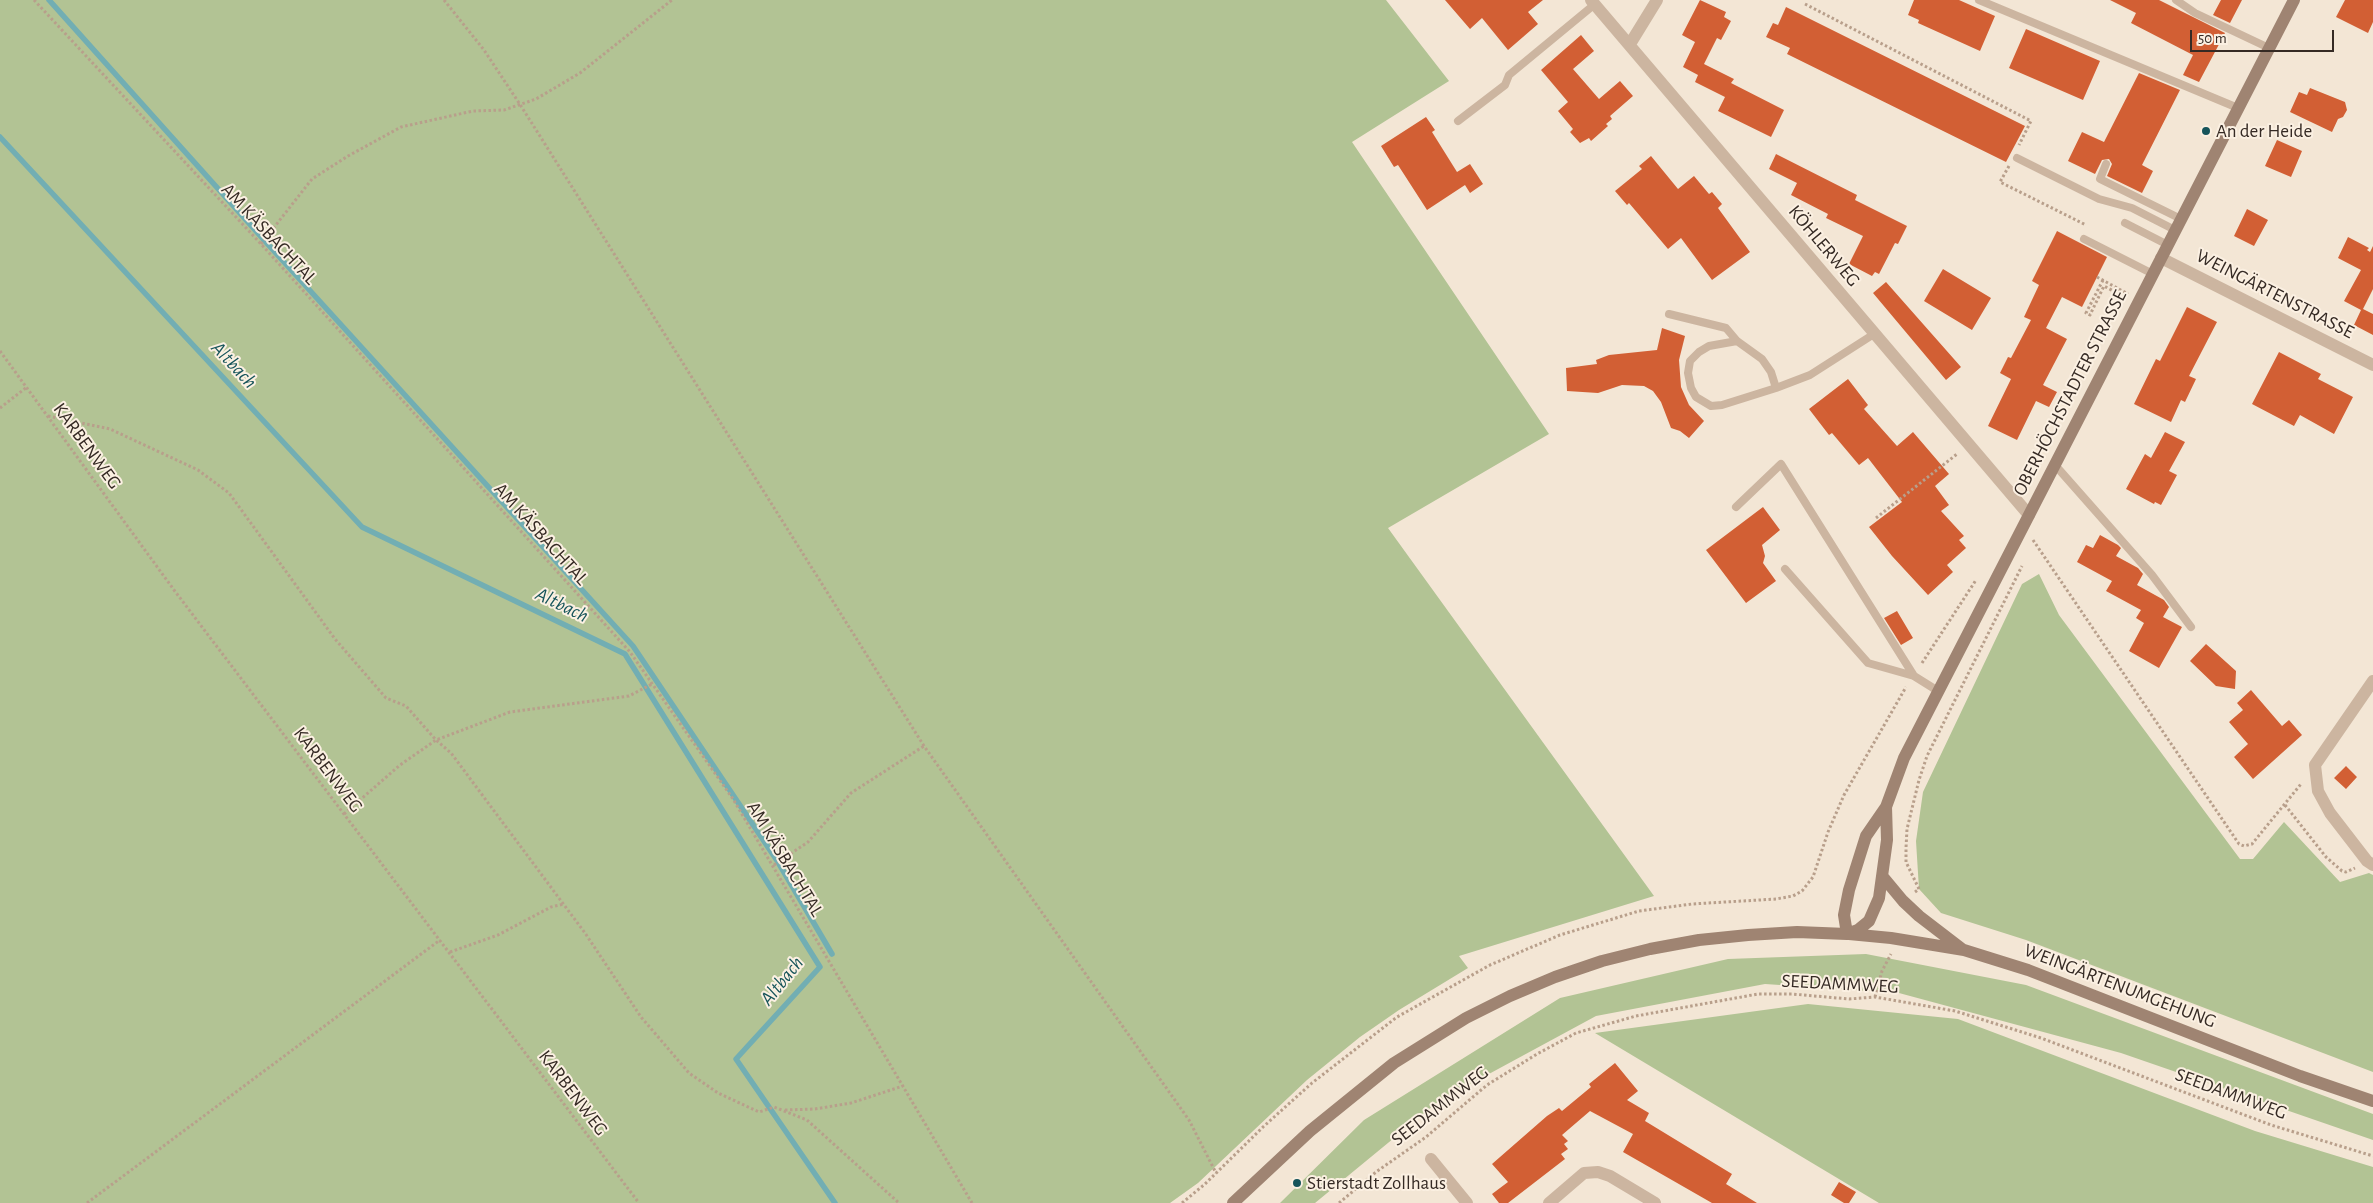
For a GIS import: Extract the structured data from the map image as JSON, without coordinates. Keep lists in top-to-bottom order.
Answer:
{
  "streets": {
    "street": [
      "KÖHLERWEG",
      "WEINGÄRTENSTRASSE",
      "OBERHÖCHSTADTER STRASSE",
      "WEINGÄRTENUMGEHUNG"
    ],
    "path": ["AM KÄSBACHTAL", "KARBENWEG", "SEEDAMMWEG"]
  },
  "crossings": [
    ["KÖHLERWEG", "OBERHÖCHSTADTER STRASSE"],
    ["WEINGÄRTENSTRASSE", "OBERHÖCHSTADTER STRASSE"],
    ["OBERHÖCHSTADTER STRASSE", "WEINGÄRTENUMGEHUNG"]
  ],
  "water": ["Altbach"],
  "places": ["An der Heide", "Stierstadt Zollhaus"],
  "scale_bar": "50 m"
}
